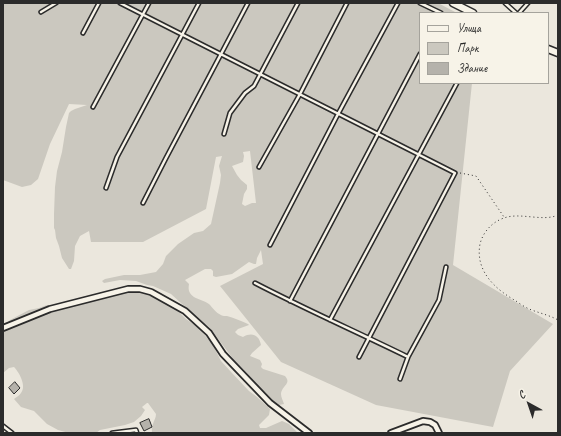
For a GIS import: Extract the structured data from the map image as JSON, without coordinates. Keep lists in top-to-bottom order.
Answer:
{
  "legend": ["Улица", "Парк", "Здание"],
  "north": "top left"
}
